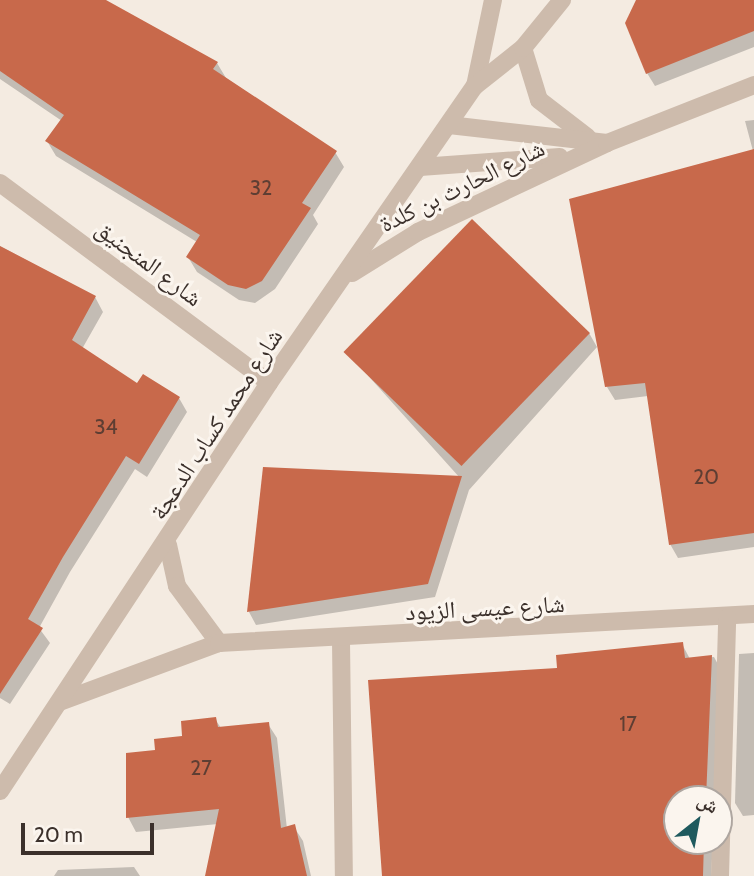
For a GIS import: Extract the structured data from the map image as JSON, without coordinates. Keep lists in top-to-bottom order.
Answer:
{
  "streets": {
    "street": [
      "شارع الحارث بن كلدة",
      "شارع المنجنيق",
      "شارع محمد كساب الدعجة",
      "شارع عيسى الزيود"
    ]
  },
  "crossings": [
    ["شارع الحارث بن كلدة", "شارع محمد كساب الدعجة"],
    ["شارع المنجنيق", "شارع محمد كساب الدعجة"],
    ["شارع محمد كساب الدعجة", "شارع عيسى الزيود"]
  ],
  "house_numbers": [
    "32",
    "34",
    "20",
    "17",
    "27"
  ],
  "scale_bar": "20 m",
  "north": "top right"
}
